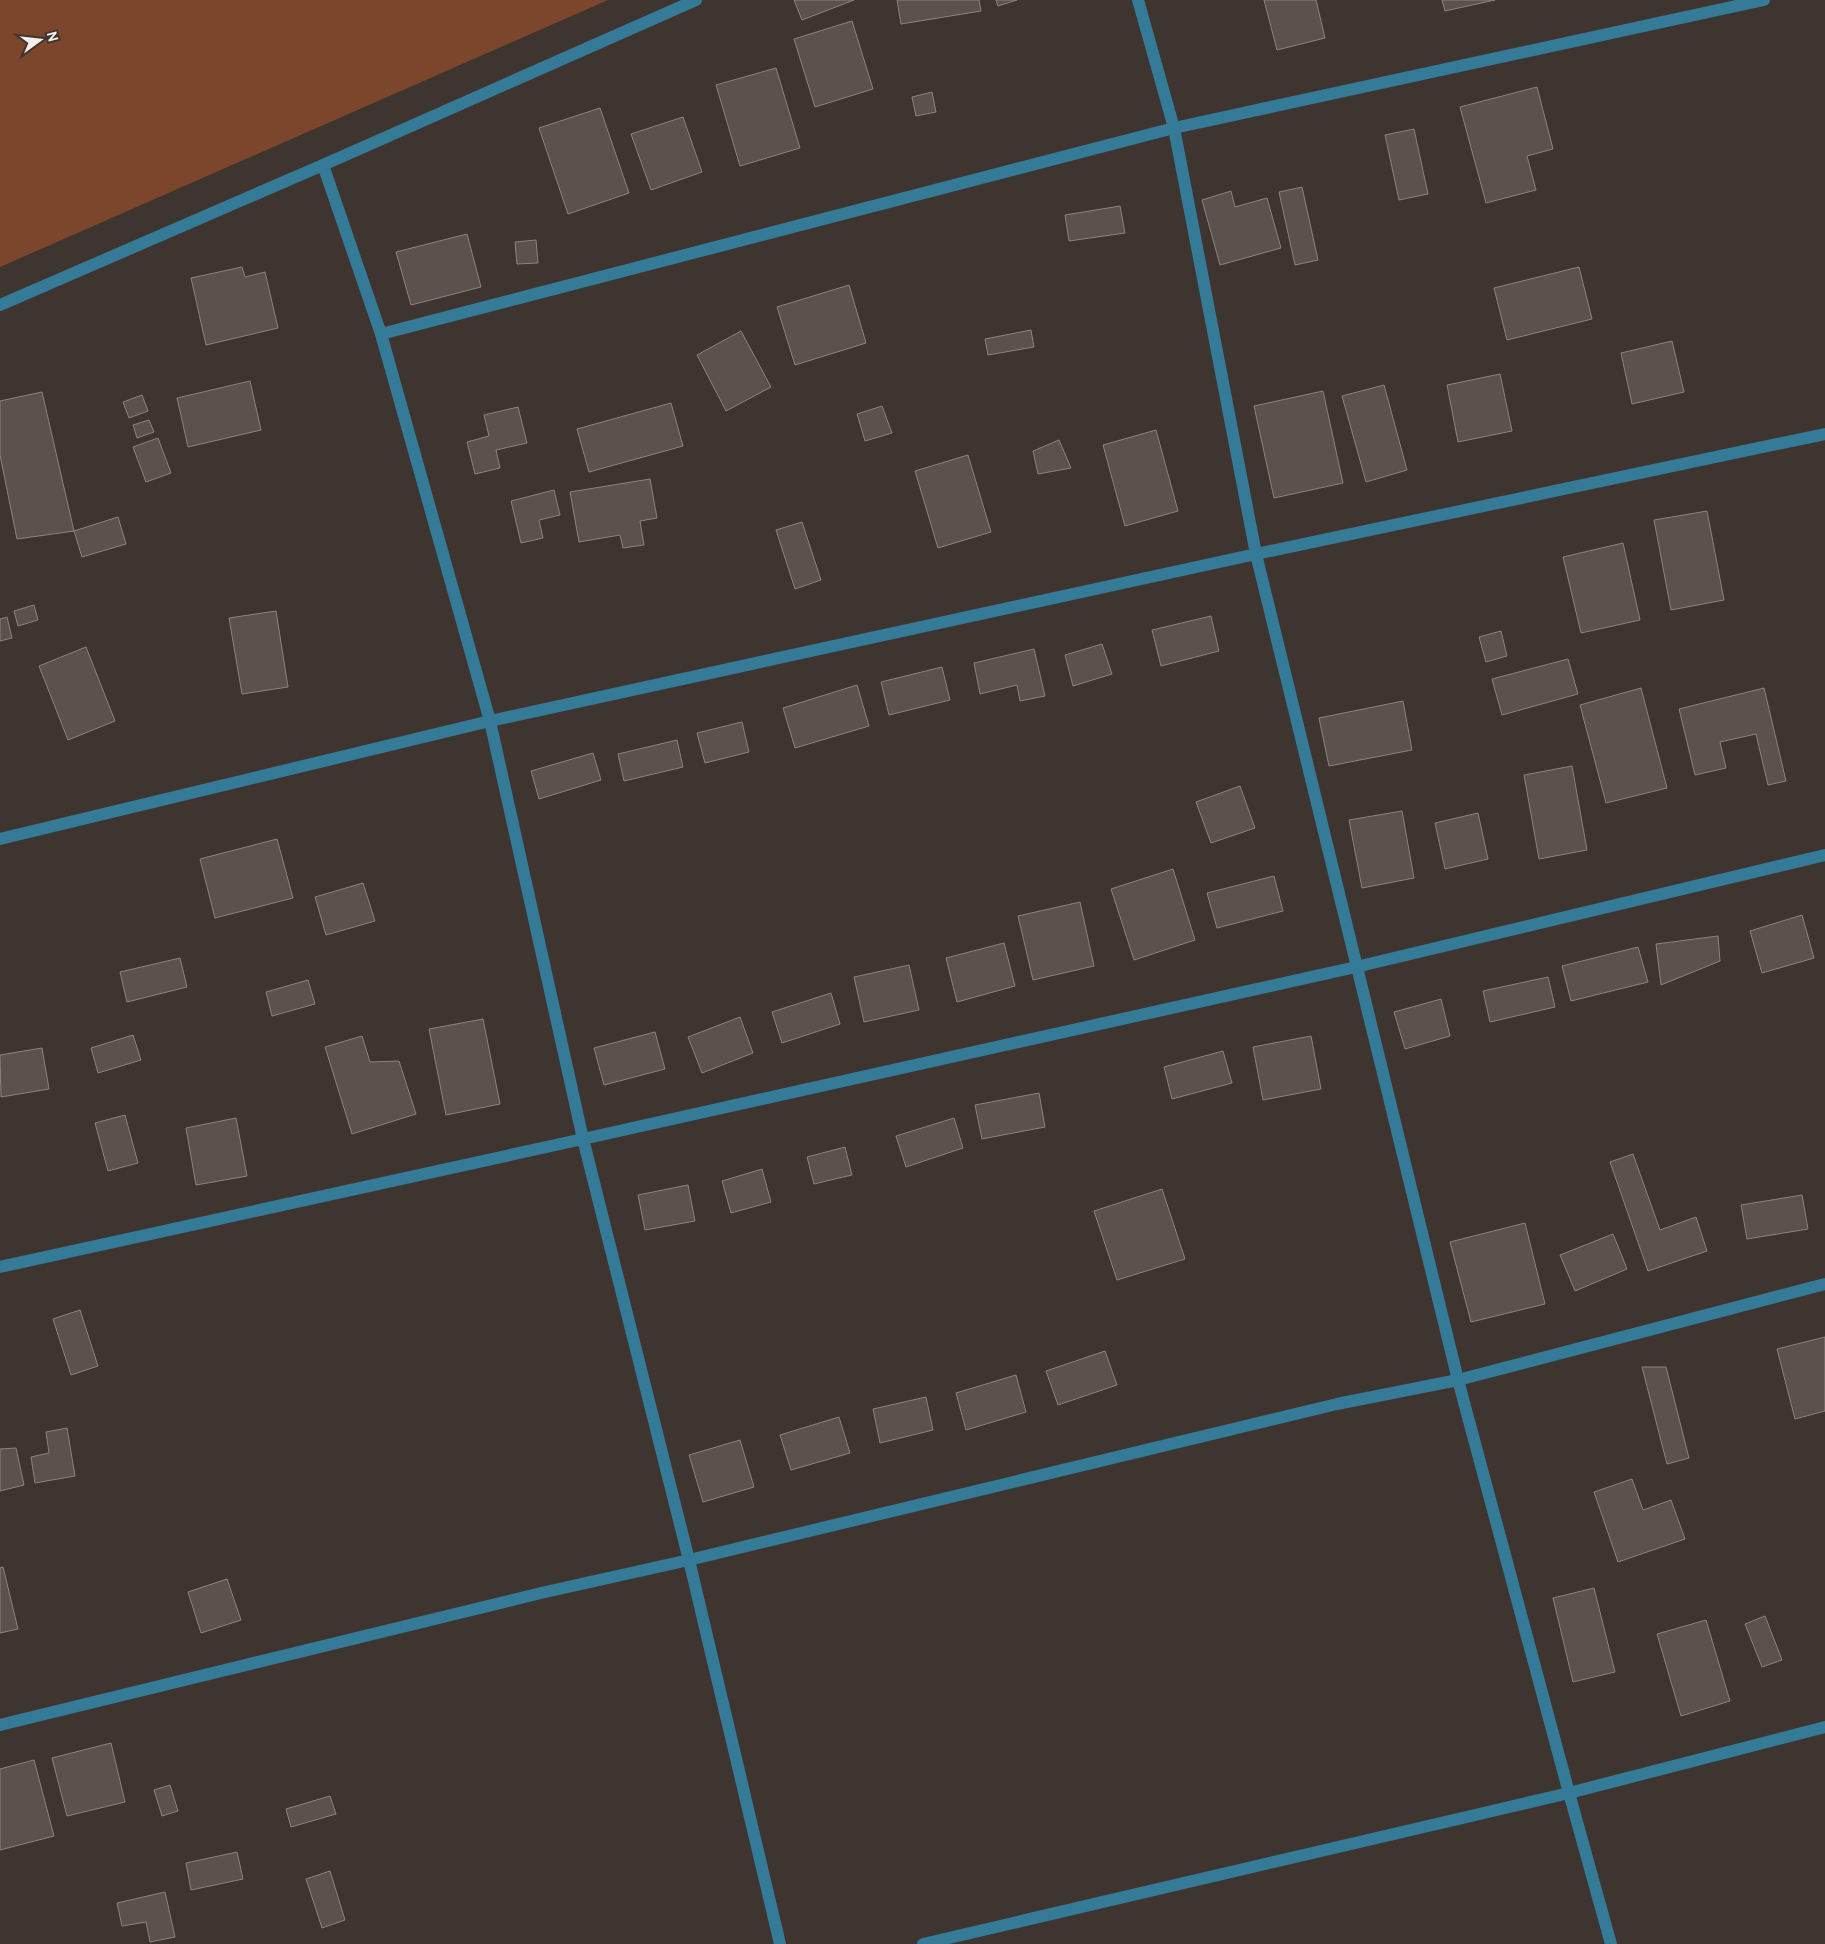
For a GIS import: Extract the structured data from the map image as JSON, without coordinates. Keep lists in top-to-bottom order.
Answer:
{
  "north": "right"
}
